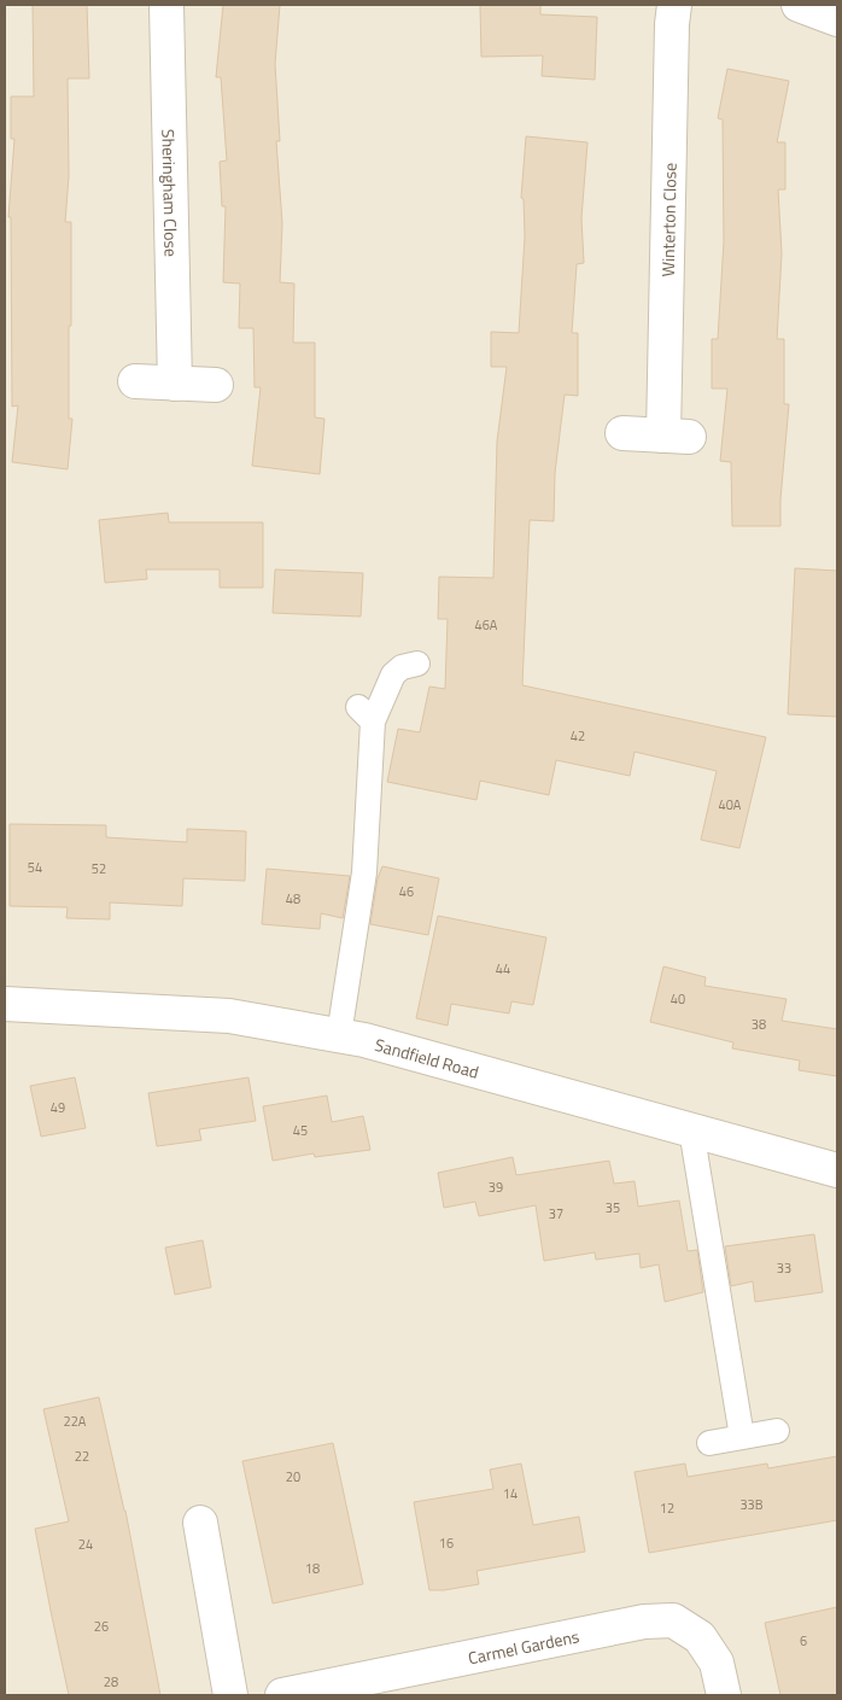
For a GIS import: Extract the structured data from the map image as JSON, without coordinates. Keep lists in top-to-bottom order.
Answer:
{
  "streets": {
    "street": [
      "Sheringham Close",
      "Winterton Close",
      "Sandfield Road",
      "Carmel Gardens"
    ]
  },
  "house_numbers": [
    "46A",
    "42",
    "40A",
    "54",
    "52",
    "46",
    "48",
    "44",
    "40",
    "38",
    "49",
    "45",
    "39",
    "35",
    "37",
    "33",
    "22A",
    "22",
    "20",
    "14",
    "33B",
    "12",
    "16",
    "24",
    "18",
    "26",
    "6",
    "28"
  ]
}
